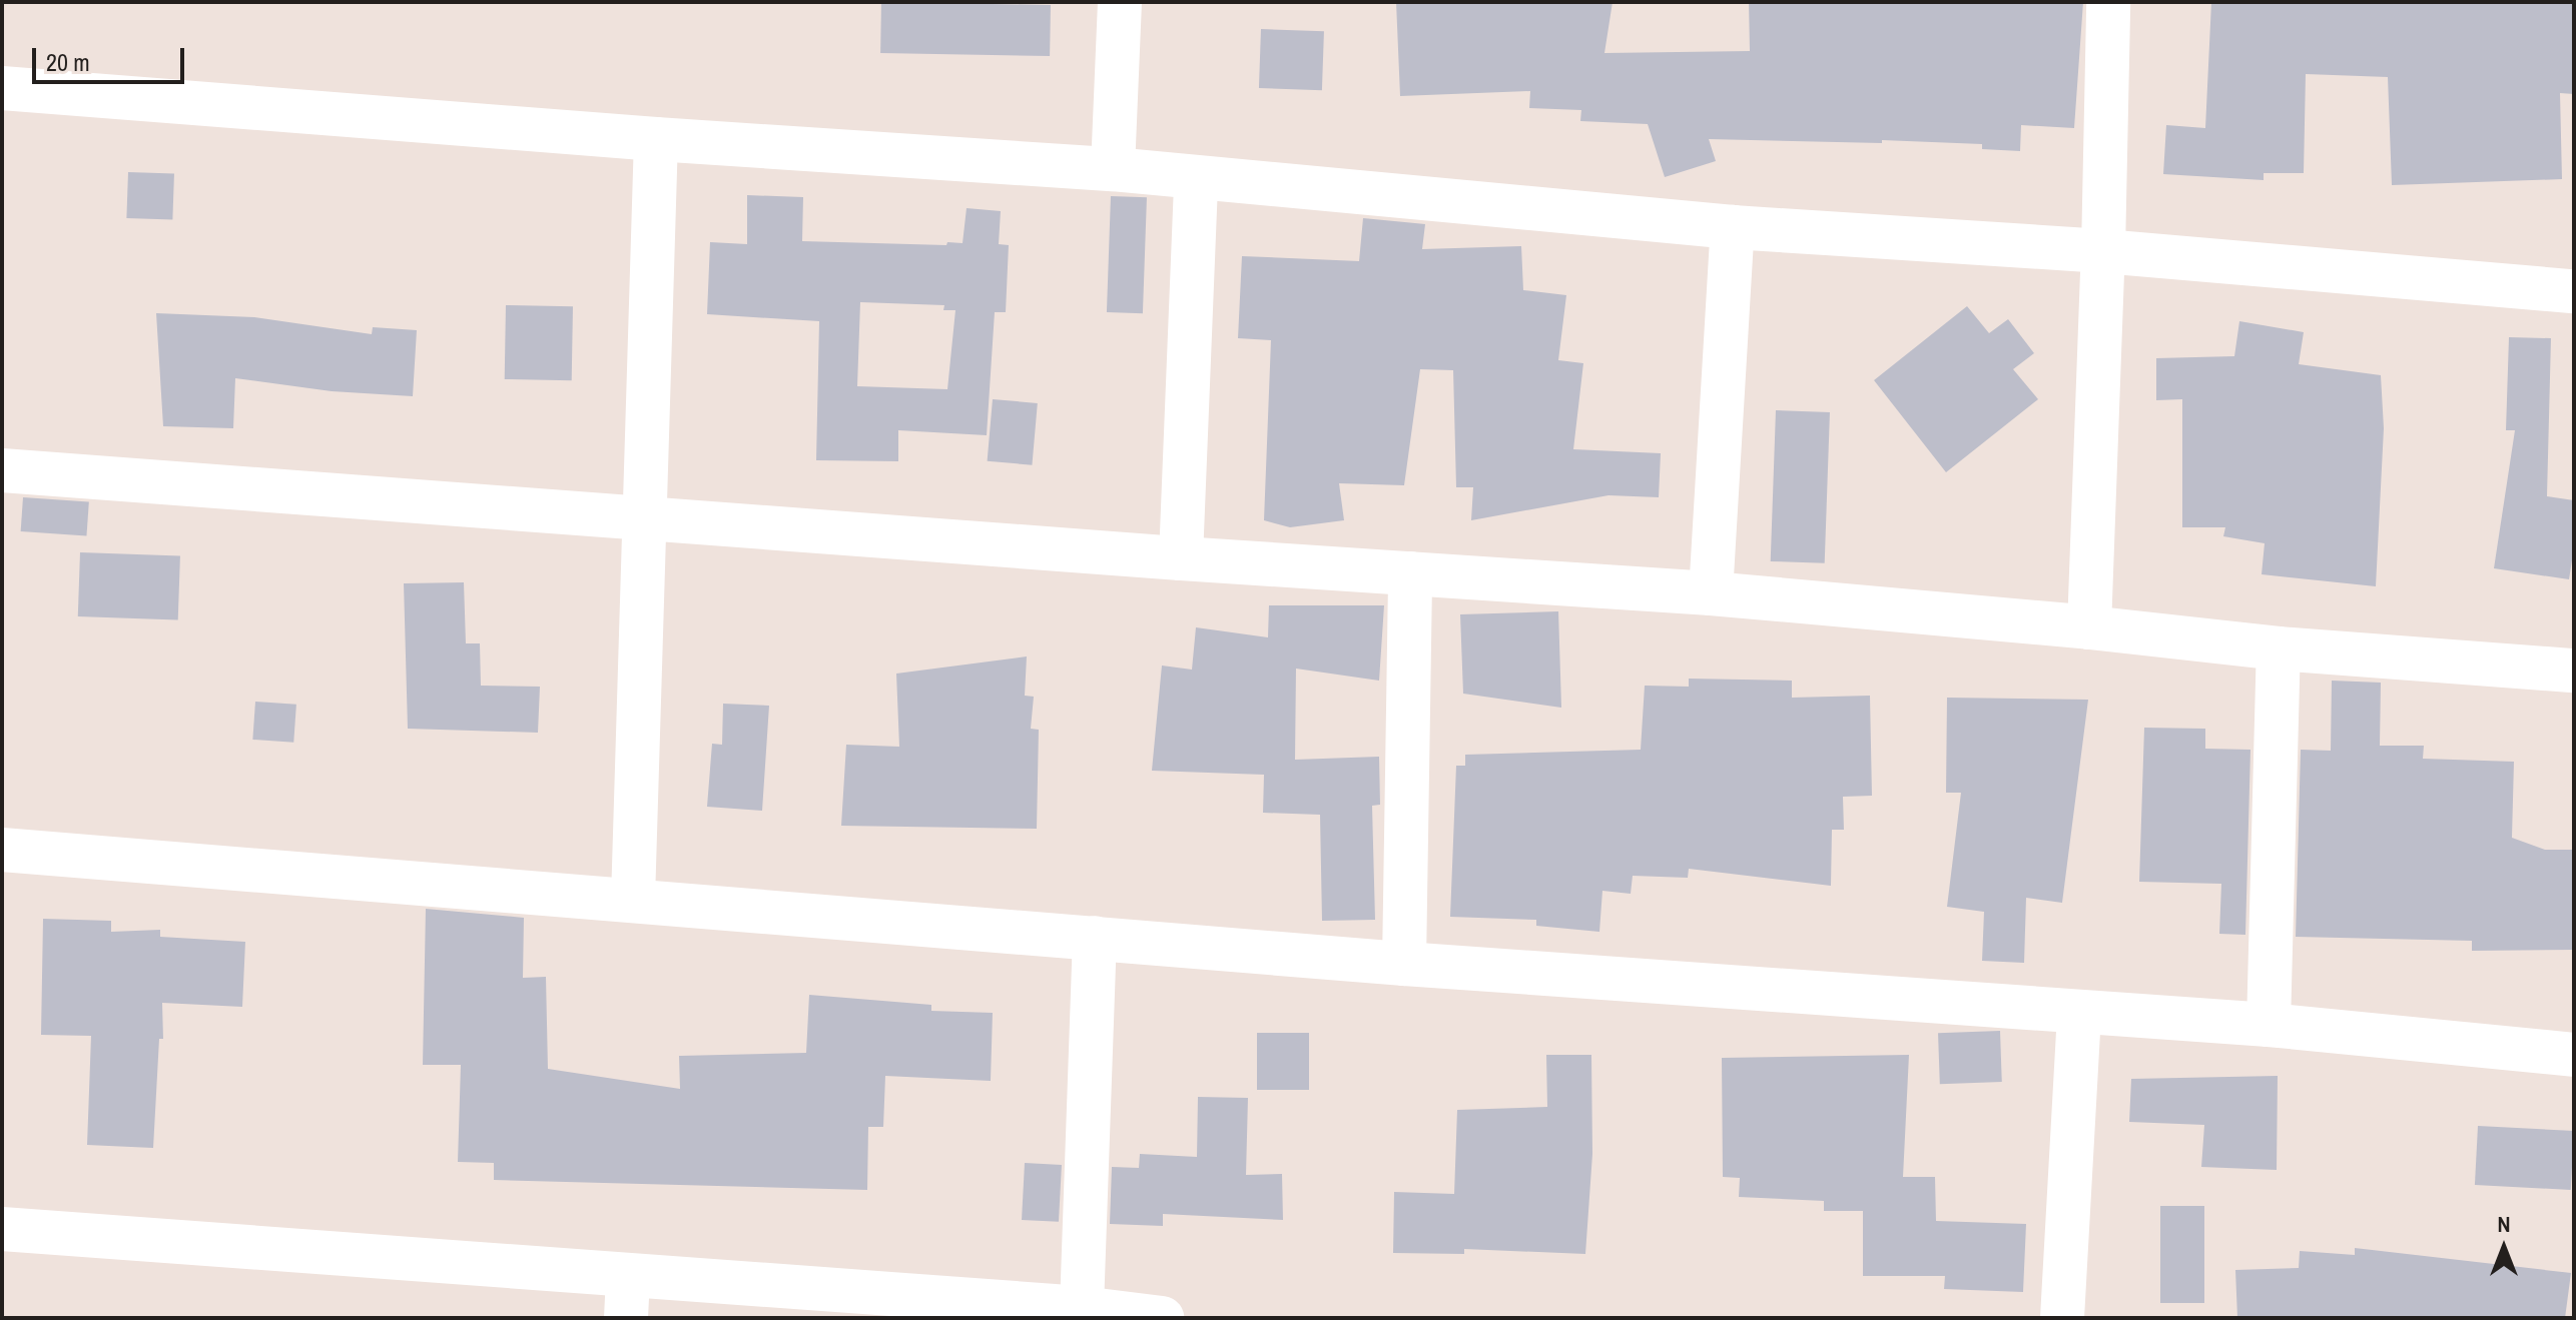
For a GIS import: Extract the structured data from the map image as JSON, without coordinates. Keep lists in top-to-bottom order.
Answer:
{
  "scale_bar": "20 m",
  "north": "top"
}
